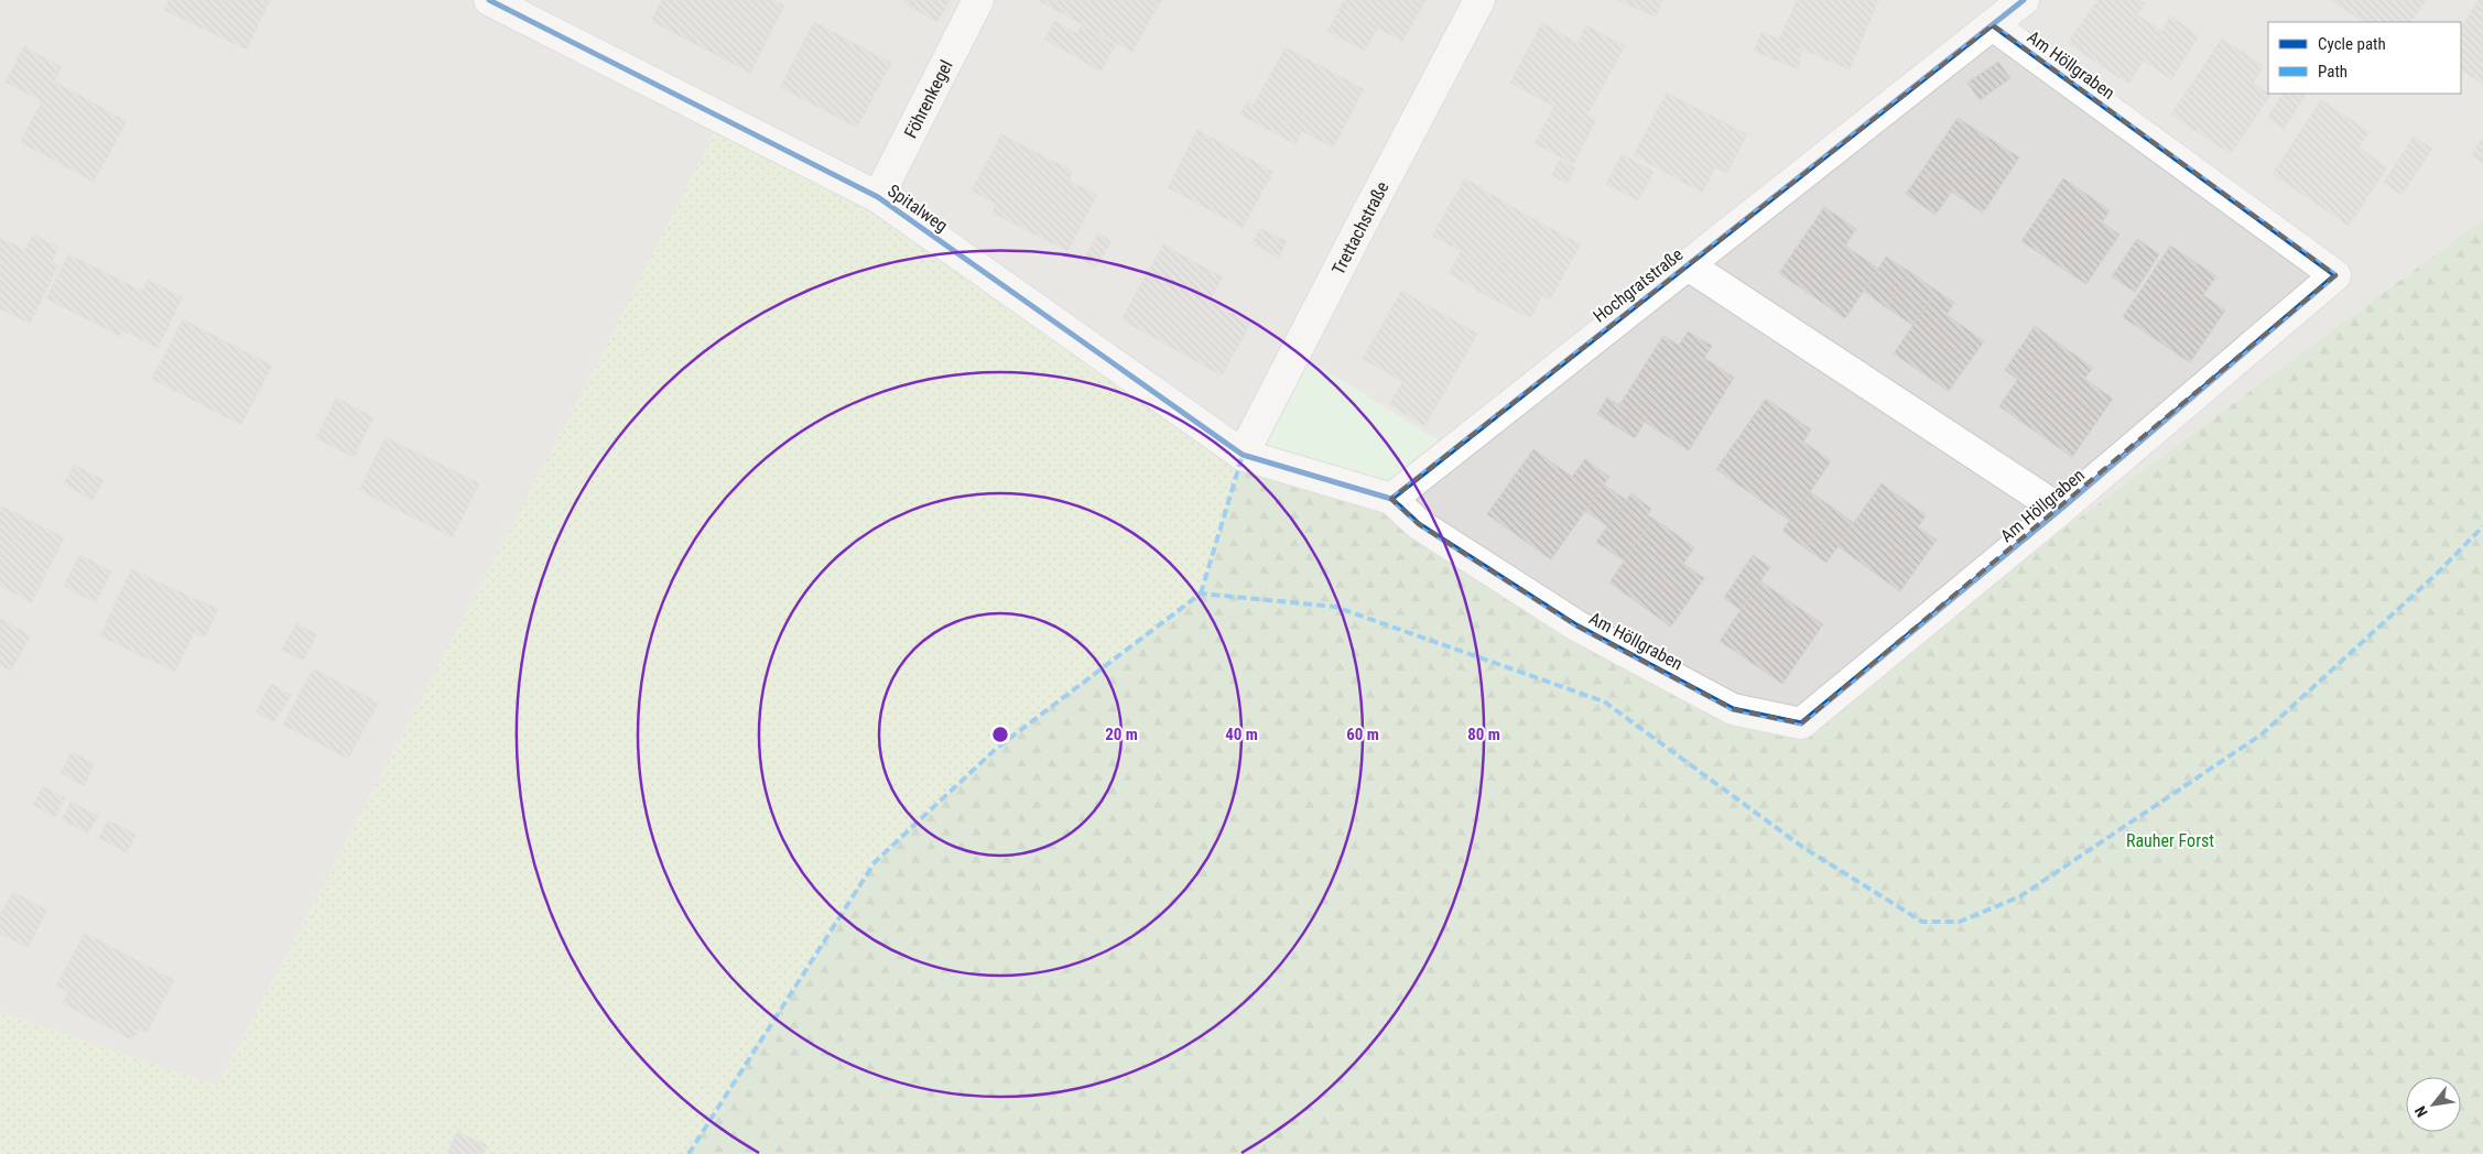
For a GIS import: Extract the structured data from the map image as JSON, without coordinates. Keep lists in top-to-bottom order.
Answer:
{
  "streets": {
    "street": [
      "Am Höllgraben",
      "Föhrenkegel",
      "Spitalweg",
      "Trettachstraße",
      "Hochgratstraße"
    ]
  },
  "crossings": [
    ["Am Höllgraben", "Hochgratstraße"],
    ["Föhrenkegel", "Spitalweg"],
    ["Spitalweg", "Trettachstraße"]
  ],
  "parks": ["Rauher Forst"],
  "legend": ["Cycle path", "Path"],
  "north": "bottom left",
  "rings": [
    "20 m",
    "40 m",
    "60 m",
    "80 m"
  ]
}
